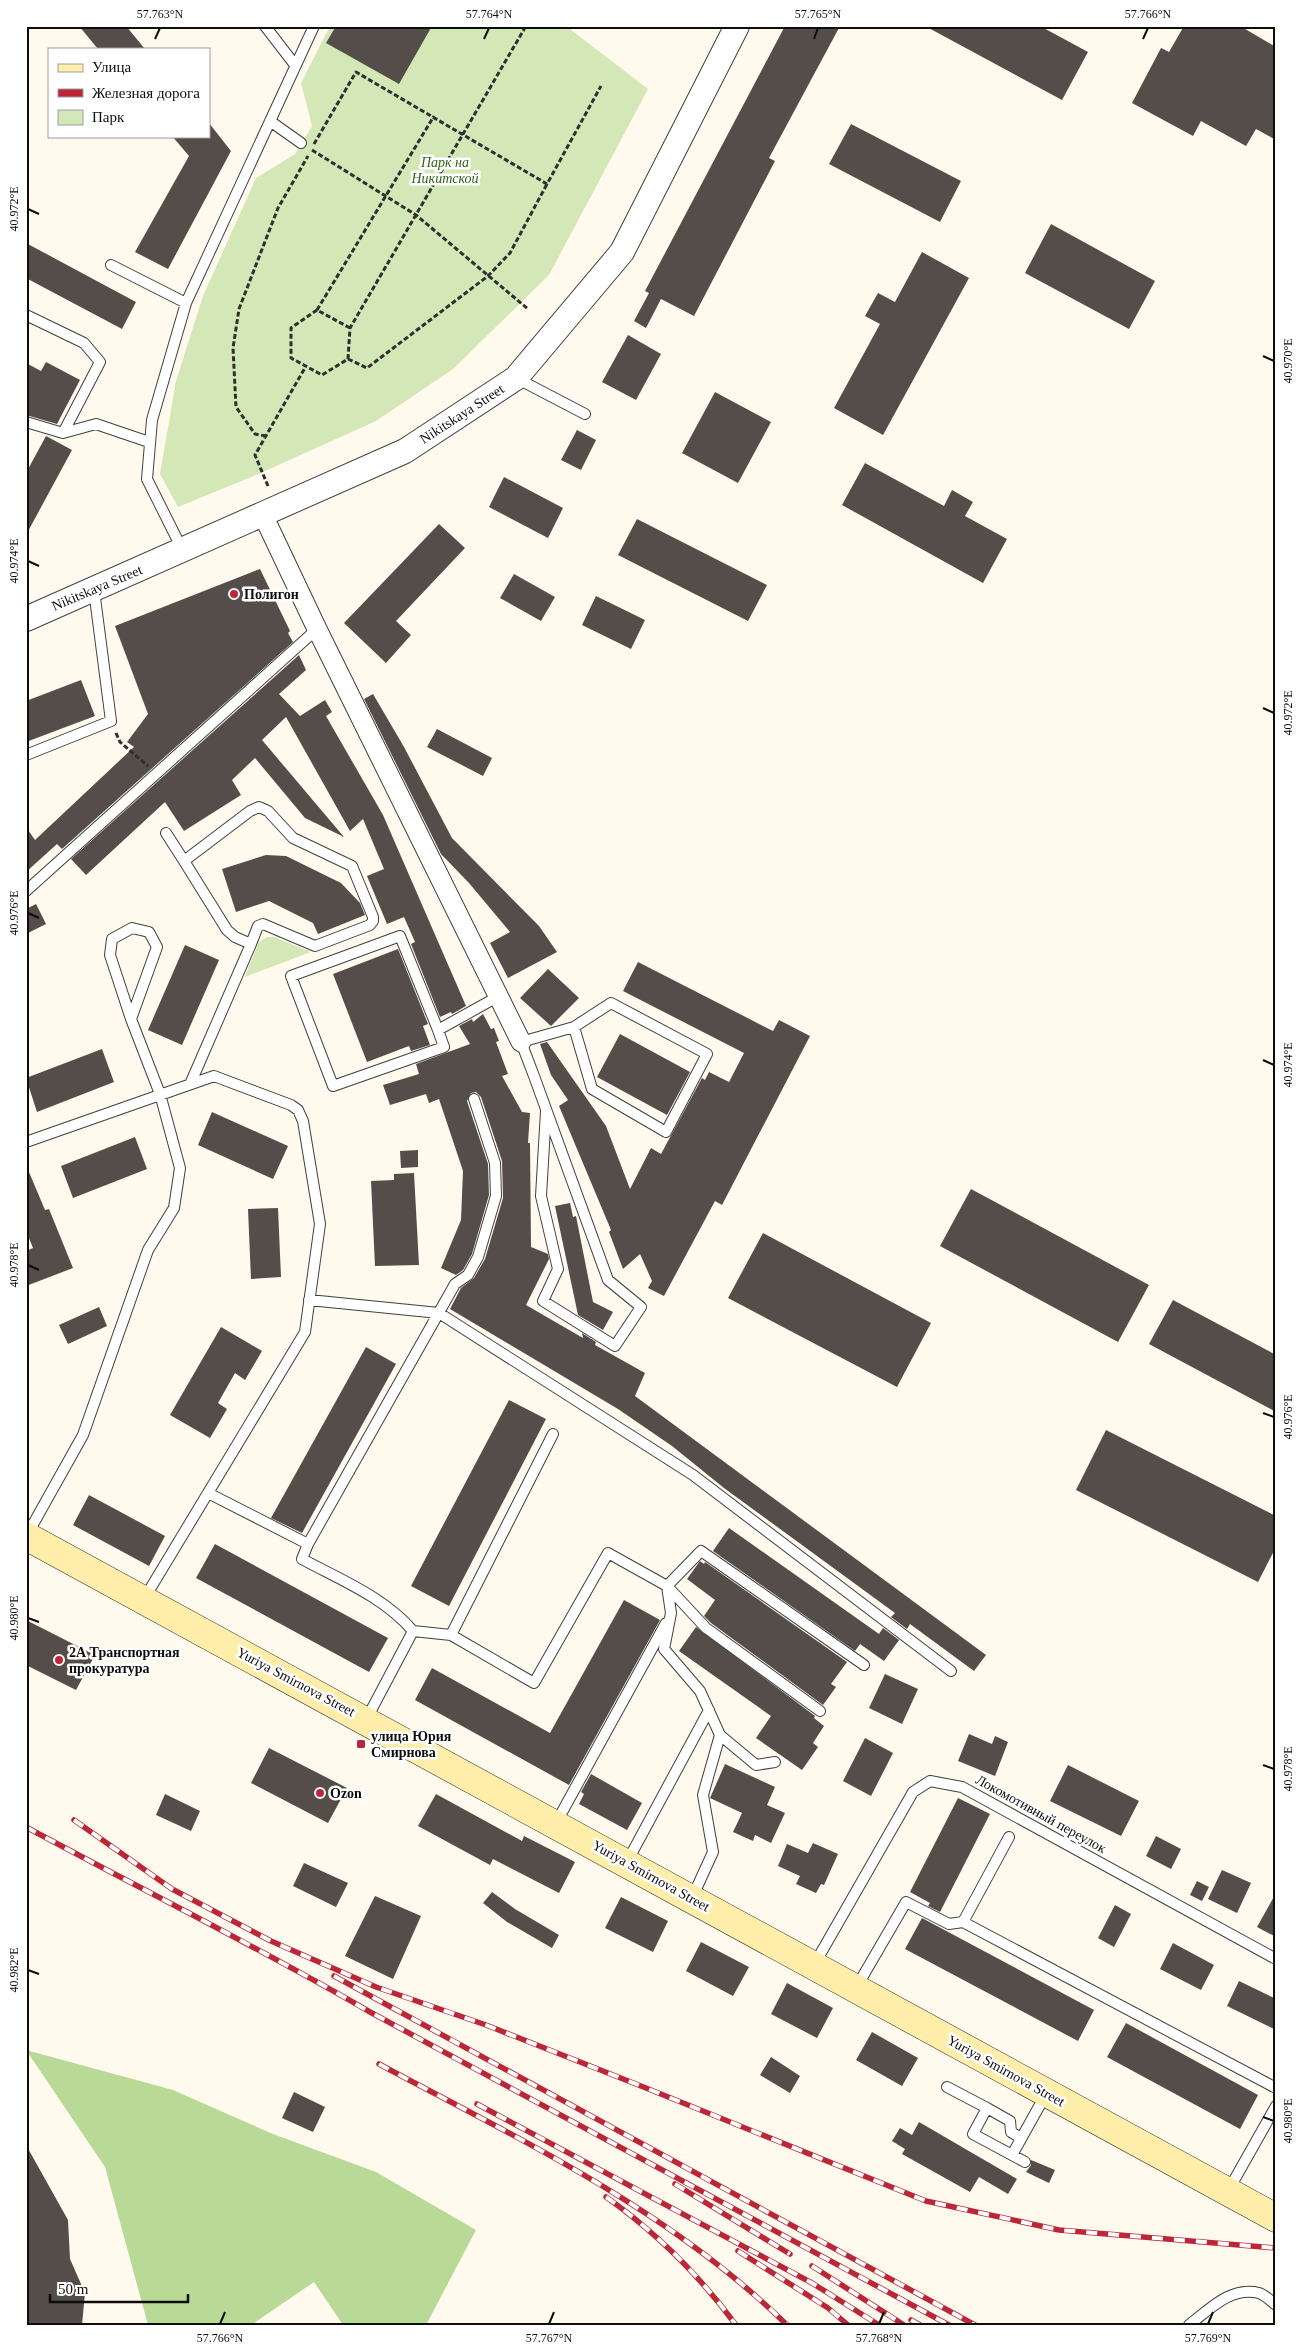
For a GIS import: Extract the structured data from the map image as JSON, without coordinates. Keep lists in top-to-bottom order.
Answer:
{
  "streets": {
    "main road": ["Yuriya Smirnova Street"],
    "street": ["Nikitskaya Street"],
    "lane": ["Локомотивный переулок"]
  },
  "crossings": [
    ["Yuriya Smirnova Street", "Локомотивный переулок"]
  ],
  "parks": ["Парк на Никитской"],
  "places": {
    "other": ["Полигон", "2А Транспортная прокуратура", "Ozon"],
    "transit": ["улица Юрия Смирнова"]
  },
  "legend": ["Улица", "Железная дорога", "Парк"],
  "scale_bar": "50 m",
  "coordinates": [
    "57.763°N",
    "57.764°N",
    "57.765°N",
    "57.766°N",
    "40.972°E",
    "40.970°E",
    "40.974°E",
    "40.976°E",
    "40.978°E",
    "40.980°E",
    "40.982°E",
    "57.767°N",
    "57.768°N",
    "57.769°N"
  ]
}
